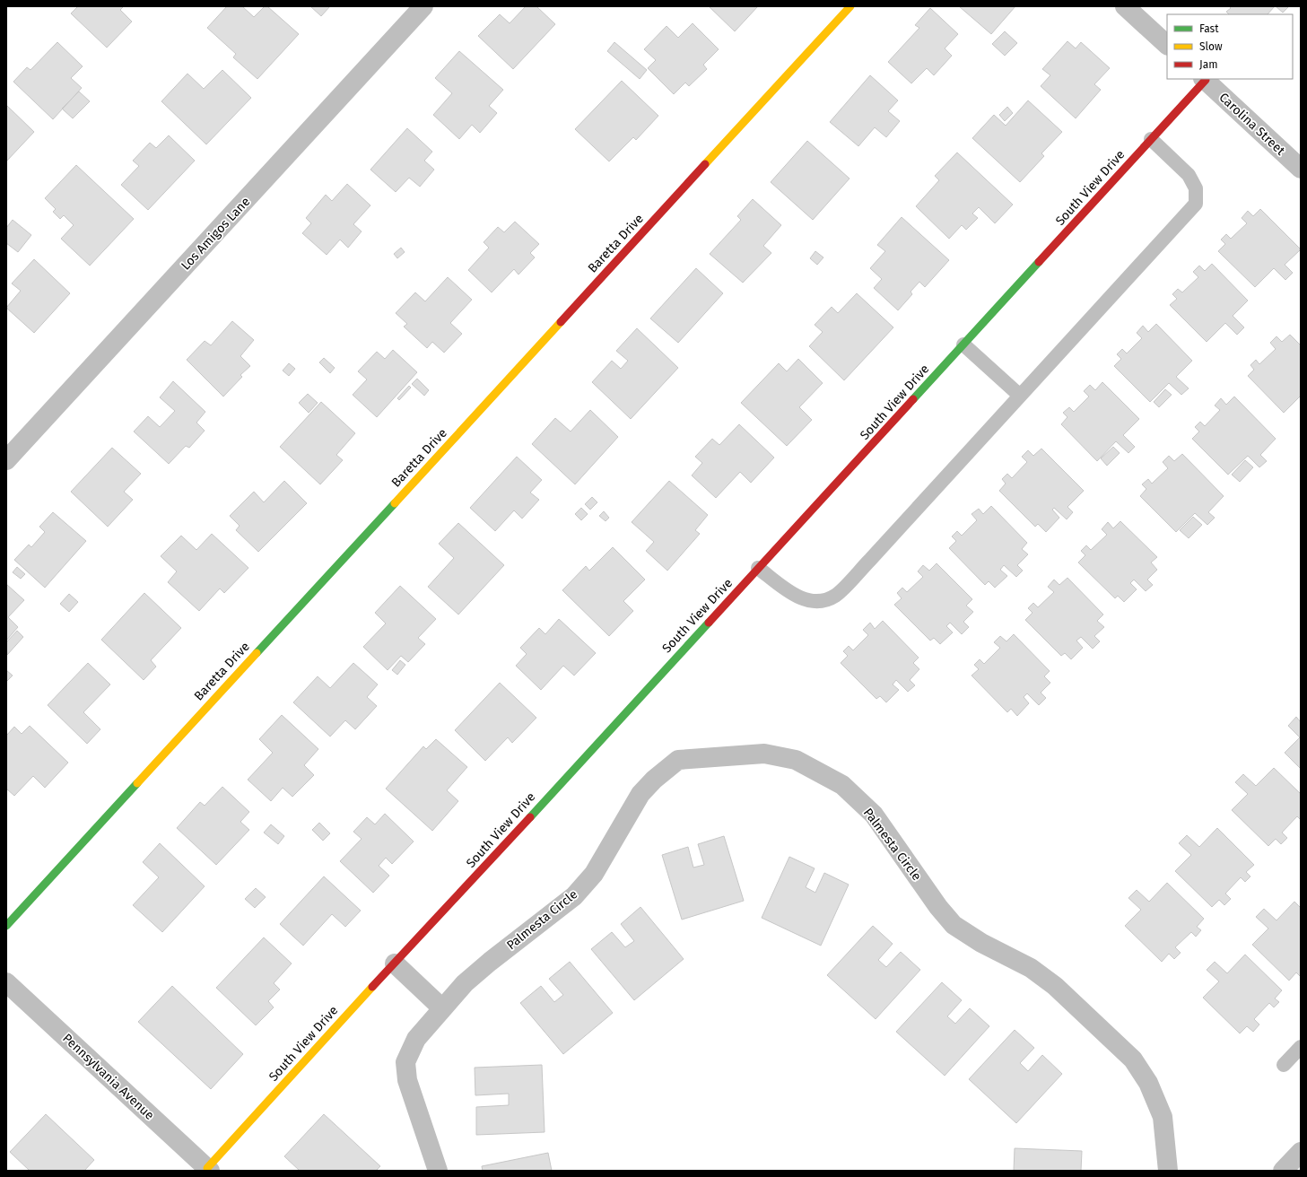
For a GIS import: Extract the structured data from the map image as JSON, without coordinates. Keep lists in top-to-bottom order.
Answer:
{
  "streets": {
    "street": [
      "Carolina Street",
      "South View Drive",
      "Los Amigos Lane",
      "Baretta Drive",
      "Palmesta Circle",
      "Pennsylvania Avenue"
    ]
  },
  "crossings": [
    ["Carolina Street", "South View Drive"],
    ["South View Drive", "Pennsylvania Avenue"]
  ],
  "legend": ["Fast", "Slow", "Jam"]
}
